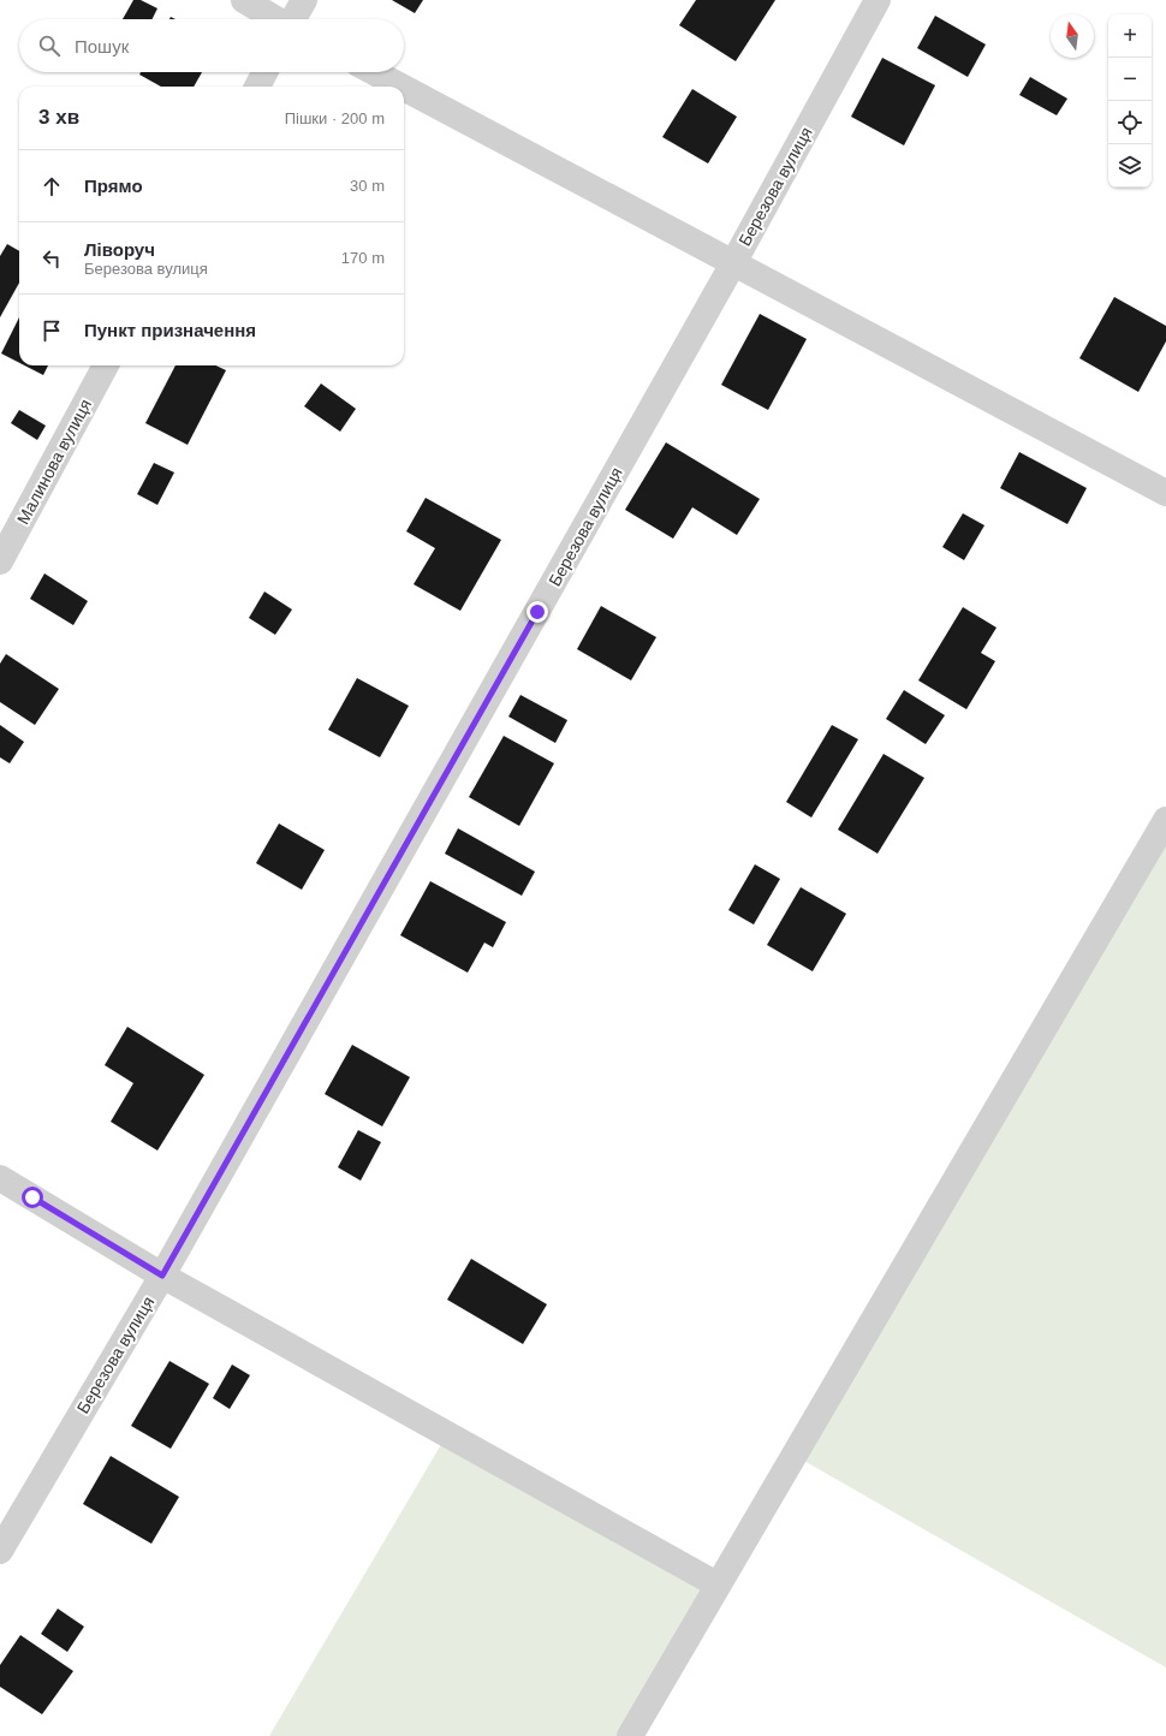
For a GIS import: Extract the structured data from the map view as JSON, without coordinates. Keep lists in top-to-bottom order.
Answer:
{
  "streets": {
    "street": ["Березова вулиця", "Малинова вулиця"]
  },
  "north": "top",
  "page": {
    "map_buttons": ["+", "−"],
    "search": "Пошук",
    "heading": ["3 хв", "Пішки · 200 m"],
    "list": [
      ["Прямо", "30 m"],
      ["Ліворуч", "Березова вулиця", "170 m"],
      "Пункт призначення"
    ]
  }
}
